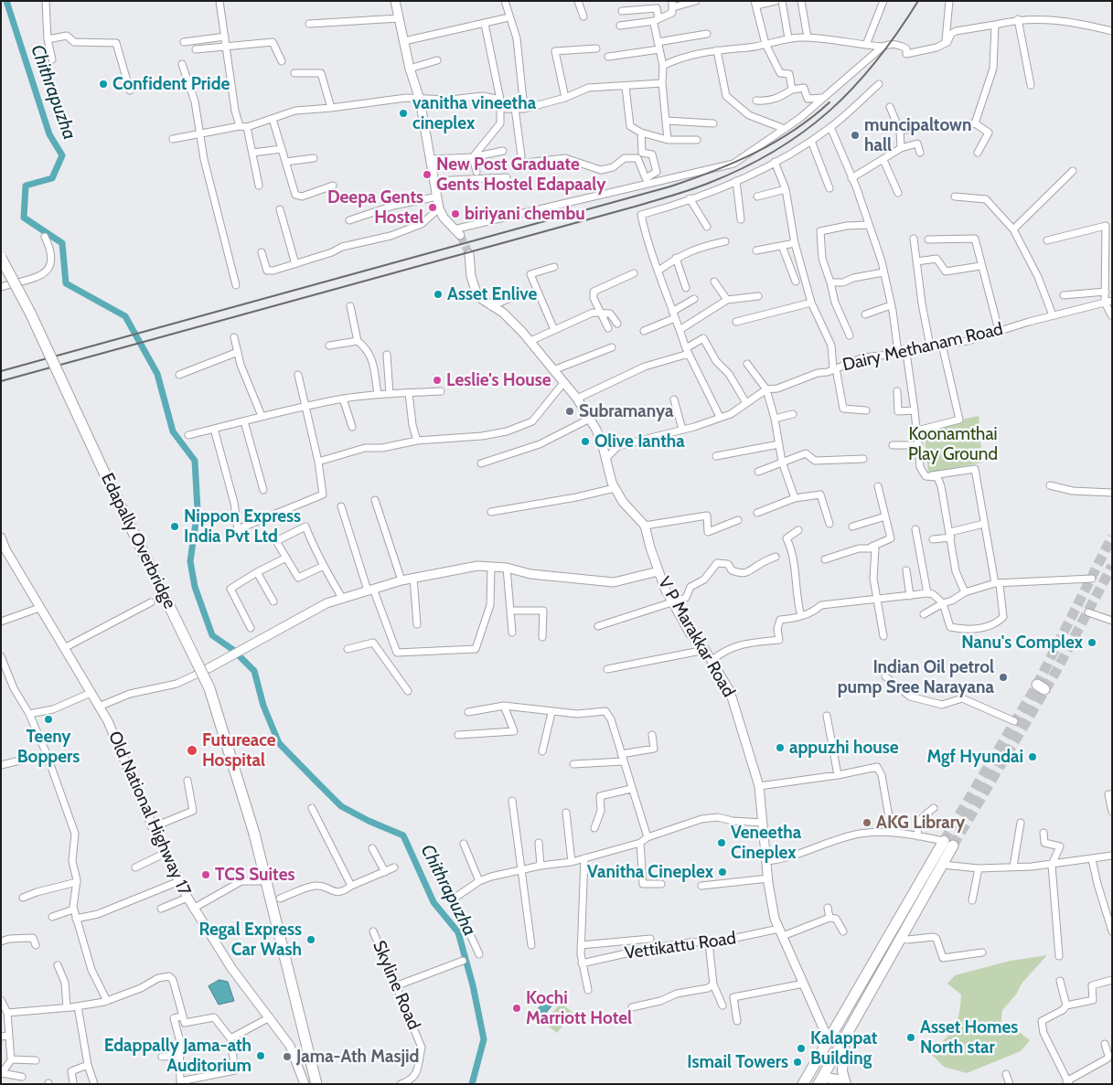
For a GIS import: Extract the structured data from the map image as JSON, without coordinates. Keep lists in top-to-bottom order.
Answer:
{
  "streets": {
    "highway": ["Edapally Overbridge"],
    "street": [
      "Dairy Methanam Road",
      "V P Marakkar Road",
      "Old National Highway 17",
      "Vettikattu Road",
      "Skyline Road"
    ]
  },
  "crossings": [
    ["Dairy Methanam Road", "V P Marakkar Road"],
    ["V P Marakkar Road", "Vettikattu Road"]
  ],
  "water": ["Chithrapuzha"],
  "parks": ["Koonamthai Play Ground"],
  "places": [
    "Confident Pride",
    "vanitha vineetha cineplex",
    "muncipaltown hall",
    "New Post Graduate Gents Hostel Edapaaly",
    "Deepa Gents Hostel",
    "biriyani chembu",
    "Asset Enlive",
    "Leslie's House",
    "Subramanya",
    "Olive Iantha",
    "Nippon Express India Pvt Ltd",
    "Nanu's Complex",
    "Indian Oil petrol pump Sree Narayana",
    "Teeny Boppers",
    "appuzhi house",
    "Futureace Hospital",
    "Mgf Hyundai",
    "AKG Library",
    "Veneetha Cineplex",
    "Vanitha Cineplex",
    "TCS Suites",
    "Regal Express Car Wash",
    "Kochi Marriott Hotel",
    "Asset Homes North star",
    "Kalappat Building",
    "Edappally Jama-ath Auditorium",
    "Jama-Ath Masjid",
    "Ismail Towers"
  ]
}
